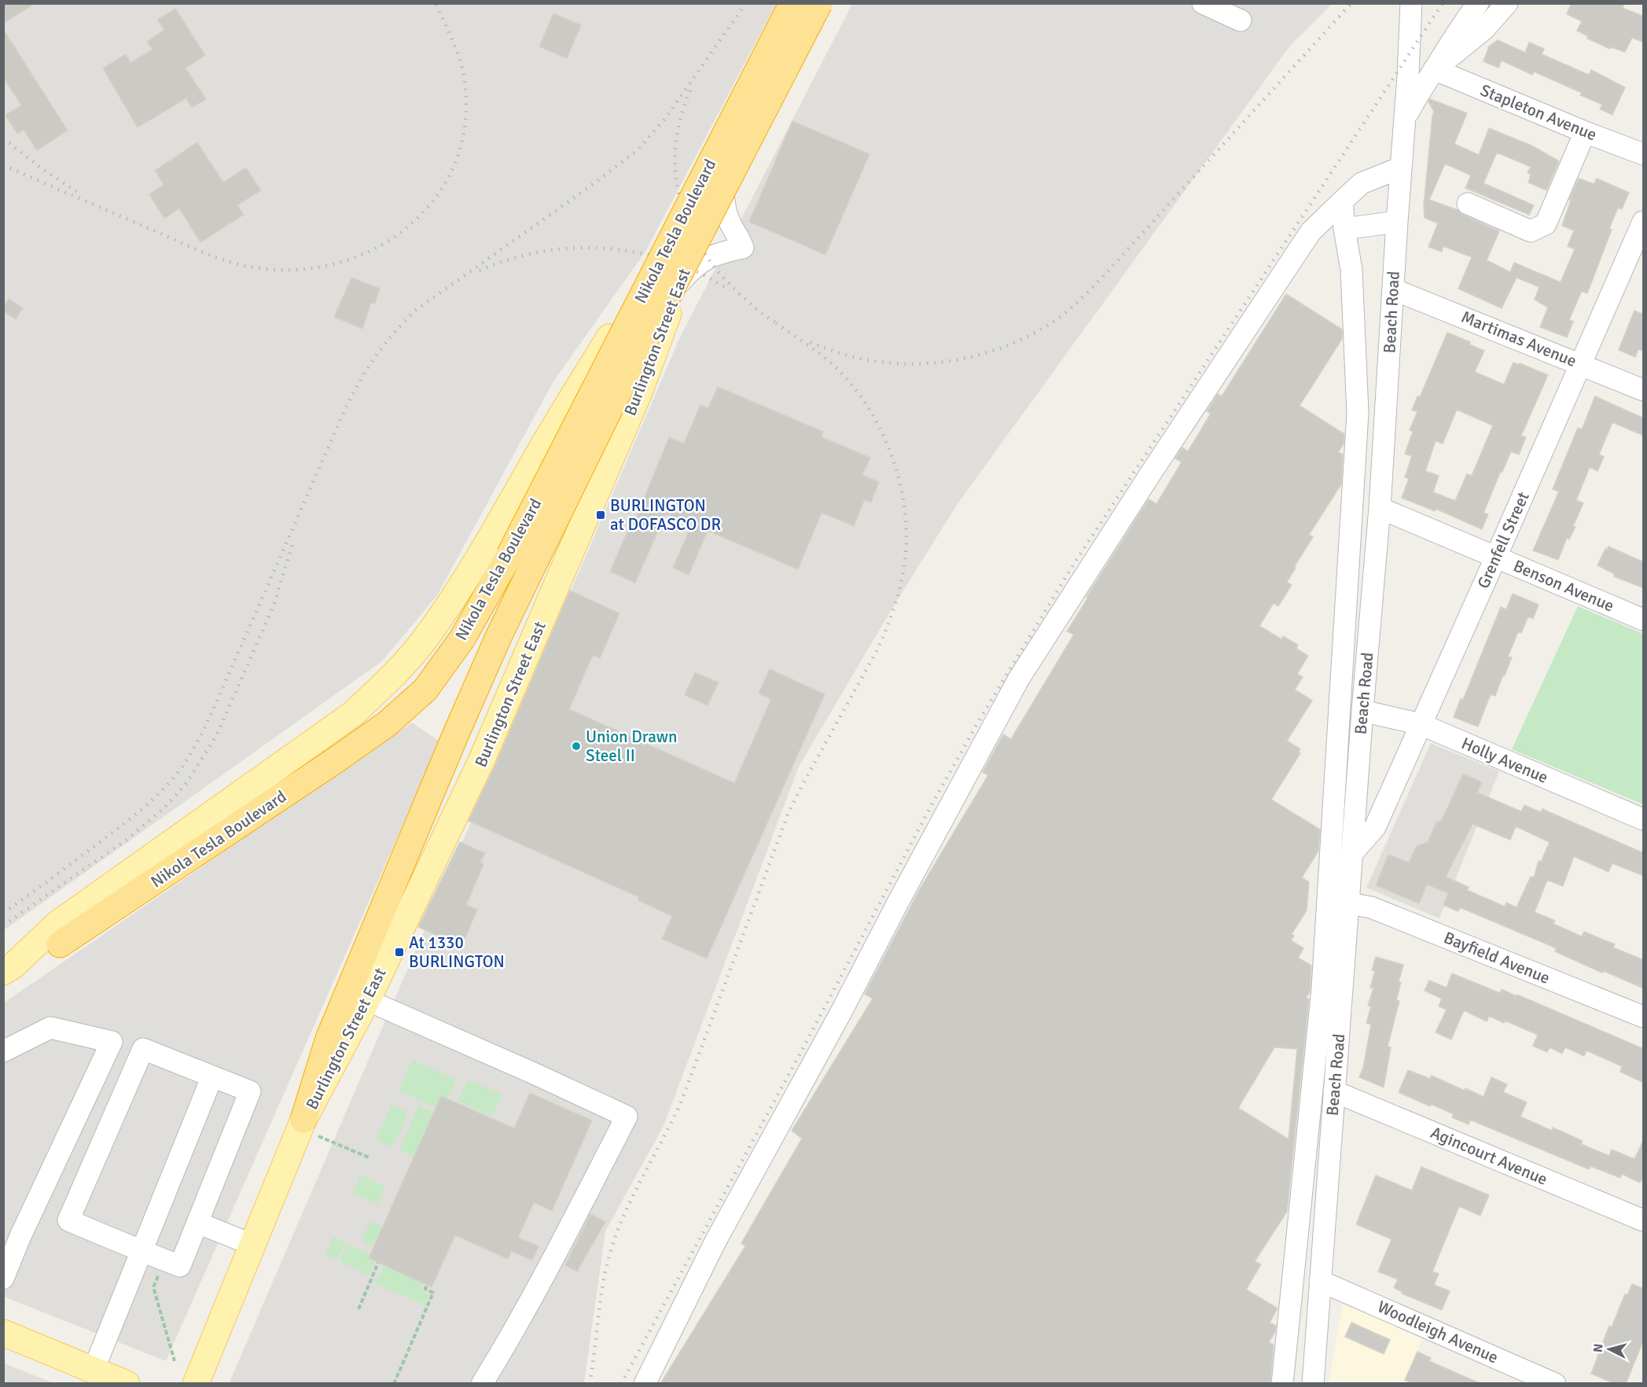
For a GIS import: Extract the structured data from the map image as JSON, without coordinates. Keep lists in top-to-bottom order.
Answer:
{
  "streets": {
    "highway": ["Nikola Tesla Boulevard"],
    "main road": ["Burlington Street East"],
    "street": [
      "Stapleton Avenue",
      "Beach Road",
      "Martimas Avenue",
      "Grenfell Street",
      "Benson Avenue",
      "Holly Avenue",
      "Bayfield Avenue",
      "Agincourt Avenue",
      "Woodleigh Avenue"
    ]
  },
  "crossings": [
    ["Nikola Tesla Boulevard", "Burlington Street East"],
    ["Beach Road", "Martimas Avenue"],
    ["Beach Road", "Grenfell Street"],
    ["Beach Road", "Benson Avenue"],
    ["Beach Road", "Holly Avenue"],
    ["Beach Road", "Bayfield Avenue"],
    ["Beach Road", "Agincourt Avenue"],
    ["Beach Road", "Woodleigh Avenue"],
    ["Martimas Avenue", "Grenfell Street"],
    ["Grenfell Street", "Benson Avenue"],
    ["Grenfell Street", "Holly Avenue"]
  ],
  "places": {
    "transit": ["BURLINGTON at DOFASCO DR", "At 1330 BURLINGTON"],
    "other": ["Union Drawn Steel II"]
  },
  "north": "left"
}
